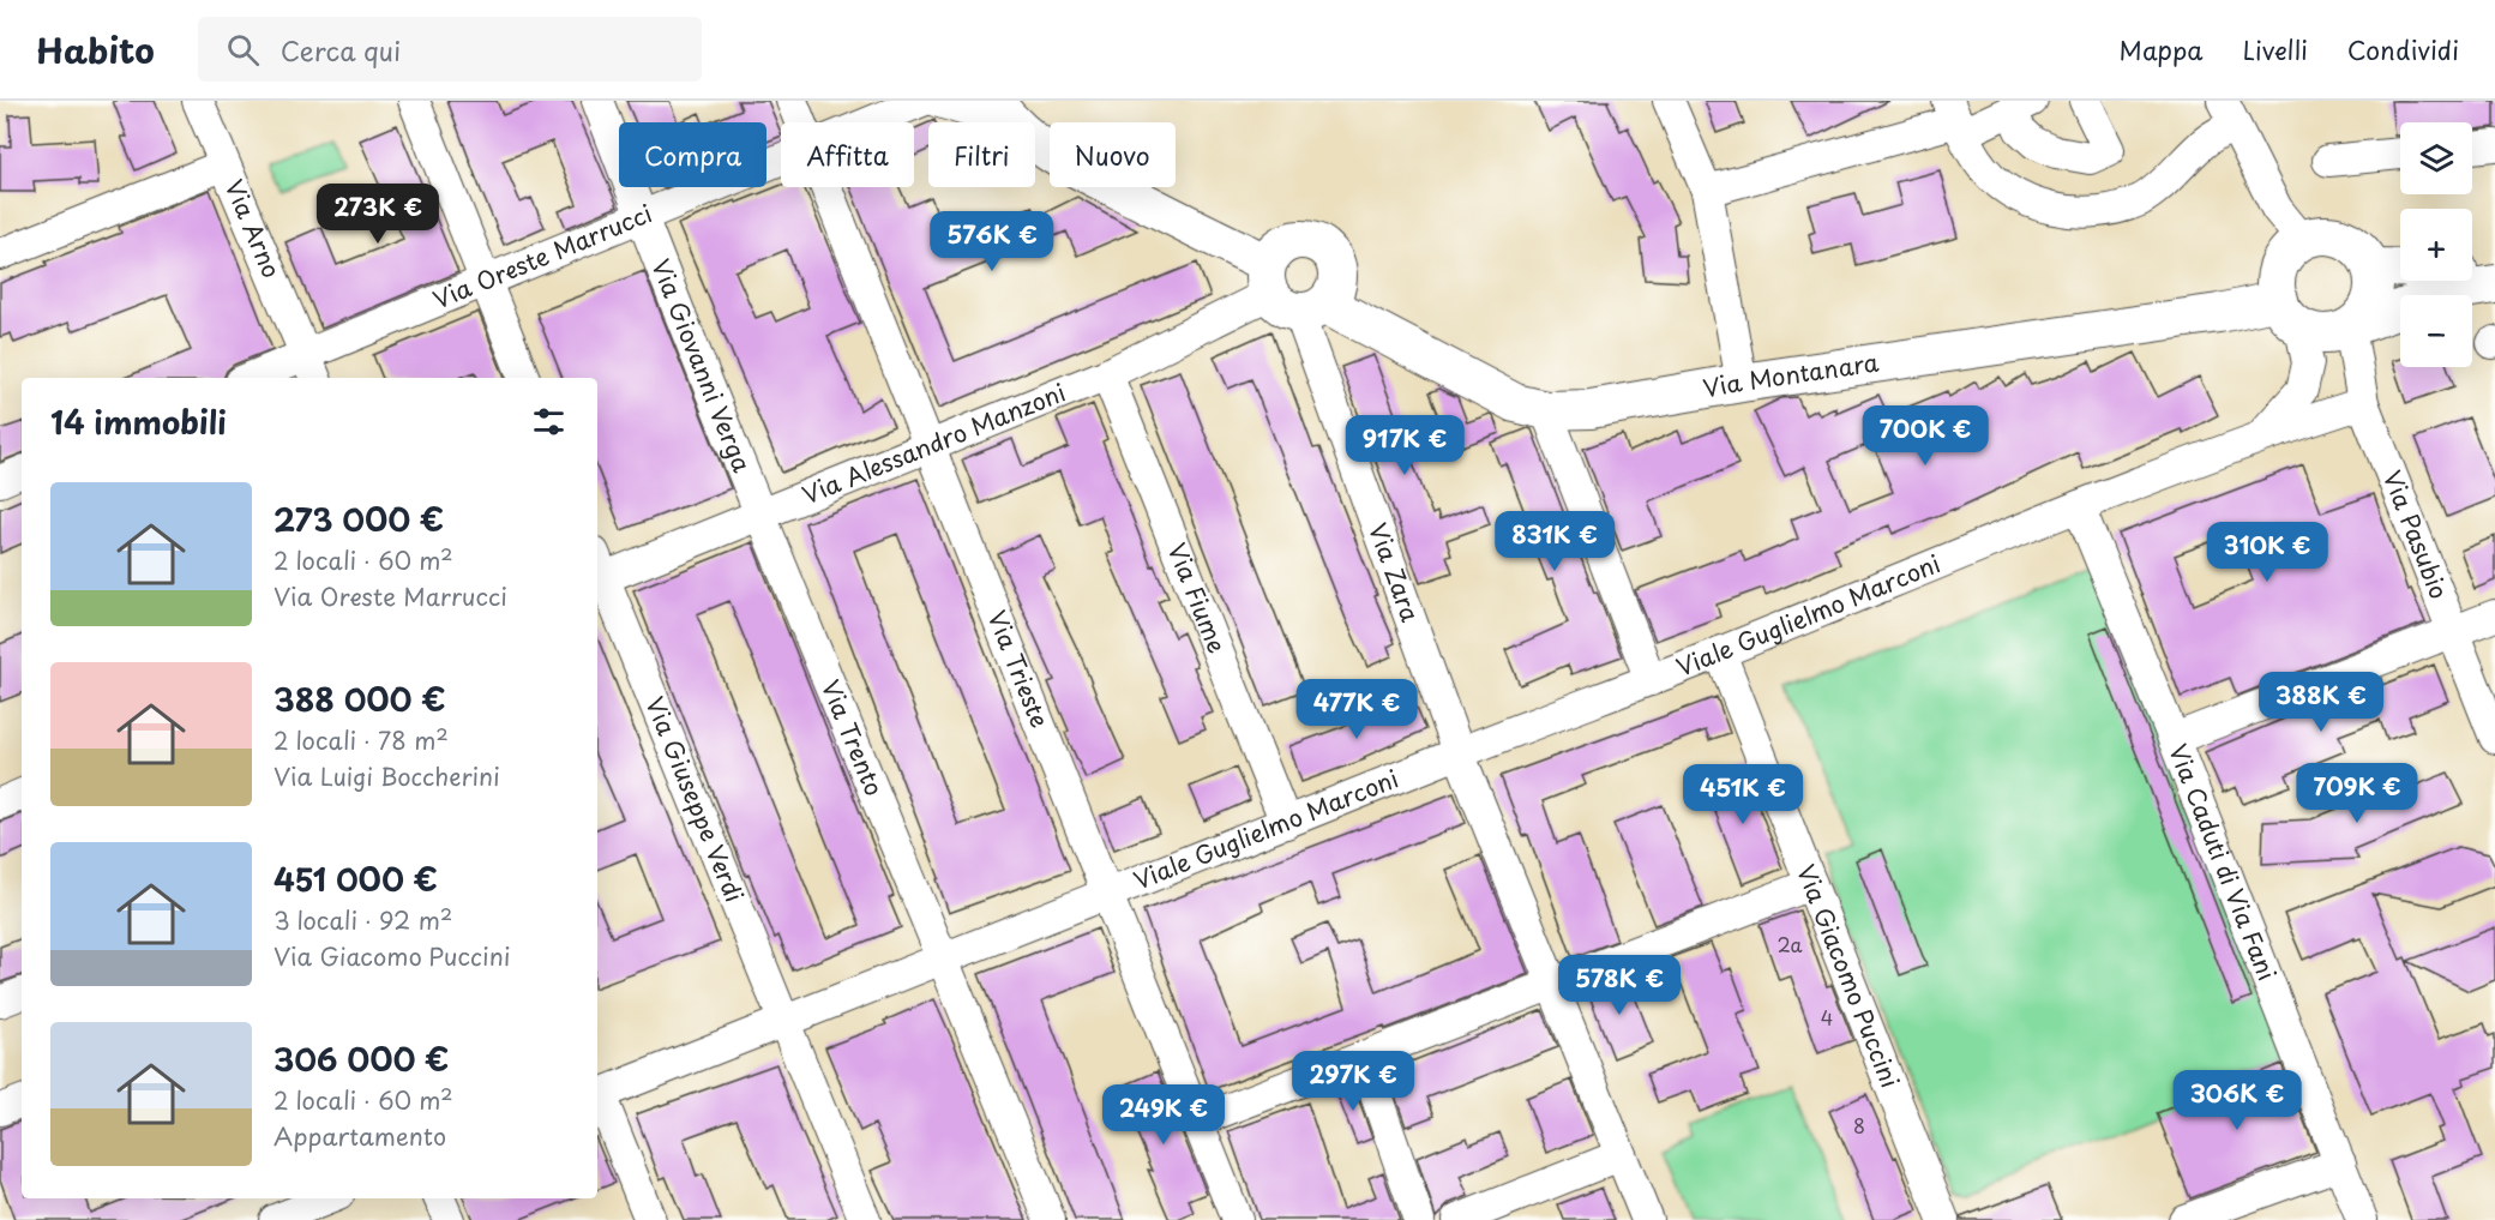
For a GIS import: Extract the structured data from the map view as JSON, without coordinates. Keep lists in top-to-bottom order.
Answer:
{
  "streets": {
    "main road": ["Via Montanara"],
    "street": [
      "Via Arno",
      "Via Oreste Marrucci",
      "Via Giovanni Verga",
      "Via Alessandro Manzoni",
      "Via Pasubio",
      "Via Zara",
      "Via Fiume",
      "Viale Guglielmo Marconi",
      "Via Trieste",
      "Via Trento",
      "Via Giuseppe Verdi",
      "Via Caduti di Via Fani",
      "Via Giacomo Puccini"
    ]
  },
  "crossings": [
    ["Via Arno", "Via Oreste Marrucci"],
    ["Via Oreste Marrucci", "Via Giovanni Verga"],
    ["Via Giovanni Verga", "Via Alessandro Manzoni"],
    ["Via Giovanni Verga", "Via Trento"],
    ["Via Montanara", "Via Alessandro Manzoni"],
    ["Via Montanara", "Via Pasubio"],
    ["Via Montanara", "Via Zara"],
    ["Via Montanara", "Viale Guglielmo Marconi"],
    ["Via Alessandro Manzoni", "Via Zara"],
    ["Via Alessandro Manzoni", "Via Fiume"],
    ["Via Alessandro Manzoni", "Via Trieste"],
    ["Via Alessandro Manzoni", "Via Trento"],
    ["Via Alessandro Manzoni", "Via Giuseppe Verdi"],
    ["Via Pasubio", "Viale Guglielmo Marconi"],
    ["Via Zara", "Viale Guglielmo Marconi"],
    ["Via Fiume", "Viale Guglielmo Marconi"],
    ["Viale Guglielmo Marconi", "Via Trieste"],
    ["Viale Guglielmo Marconi", "Via Trento"],
    ["Viale Guglielmo Marconi", "Via Giuseppe Verdi"],
    ["Viale Guglielmo Marconi", "Via Caduti di Via Fani"],
    ["Viale Guglielmo Marconi", "Via Giacomo Puccini"]
  ],
  "house_numbers": ["2a", "4", "8"],
  "page": {
    "header": "Habito",
    "search": "Cerca qui",
    "nav": ["Mappa", "Livelli", "Condividi"],
    "map_buttons": ["+", "−"],
    "chip": [
      "Compra",
      "Affitta",
      "Filtri",
      "Nuovo"
    ],
    "price": [
      "273K €",
      "576K €",
      "700K €",
      "917K €",
      "831K €",
      "310K €",
      "388K €",
      "477K €",
      "709K €",
      "451K €",
      "578K €",
      "297K €",
      "306K €",
      "249K €"
    ],
    "heading": "14 immobili",
    "list": [
      {
        "name": "273 000 €",
        "note": "2 locali · 60 m² · Via Oreste Marrucci"
      },
      {
        "name": "388 000 €",
        "note": "2 locali · 78 m² · Via Luigi Boccherini"
      },
      {
        "name": "451 000 €",
        "note": "3 locali · 92 m² · Via Giacomo Puccini"
      },
      {
        "name": "306 000 €",
        "note": "2 locali · 60 m² · Appartamento"
      }
    ]
  }
}
